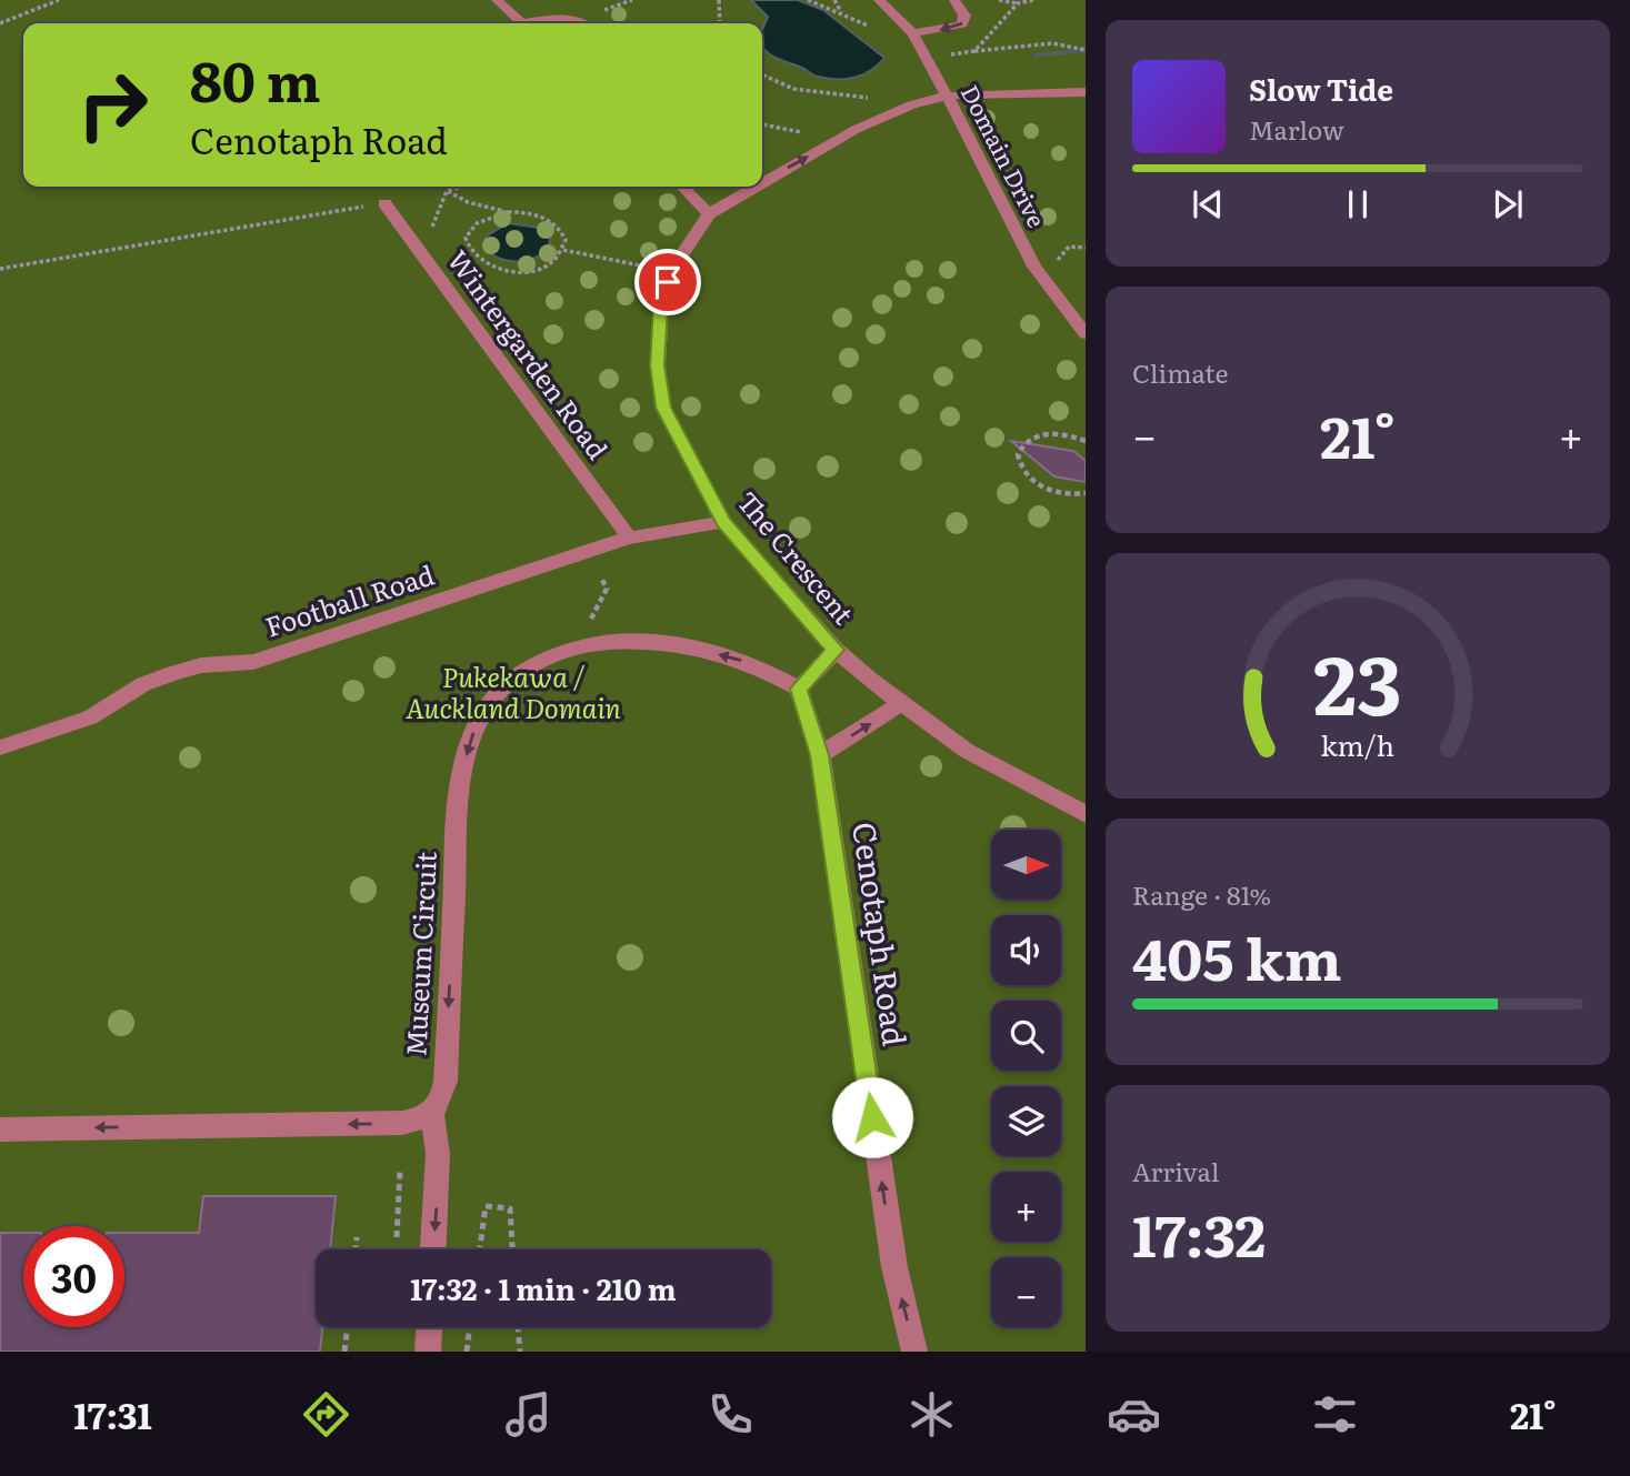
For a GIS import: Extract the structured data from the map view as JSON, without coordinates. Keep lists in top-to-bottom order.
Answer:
{
  "streets": {
    "street": [
      "Domain Drive",
      "Wintergarden Road",
      "The Crescent",
      "Football Road",
      "Cenotaph Road",
      "Museum Circuit"
    ]
  },
  "crossings": [
    ["Domain Drive", "The Crescent"],
    ["Wintergarden Road", "Football Road"],
    ["The Crescent", "Football Road"],
    ["Cenotaph Road", "Museum Circuit"]
  ],
  "one_way": ["Cenotaph Road"],
  "parks": ["Pukekawa / Auckland Domain"],
  "north": "right",
  "page": {
    "turn": ["80 m", "Cenotaph Road"],
    "song": ["Slow Tide", "Marlow"],
    "tile": [
      "Climate",
      ["Range · 81%", "405 km"],
      ["Arrival", "17:32"]
    ],
    "heat": ["−", "21°", "+"],
    "map_buttons": ["+", "−"],
    "limit": "30",
    "trip": "17:32 · 1 min · 210 m",
    "tabs": ["17:31", "21°"],
    "gauge": ["23", "km/h"]
  }
}
